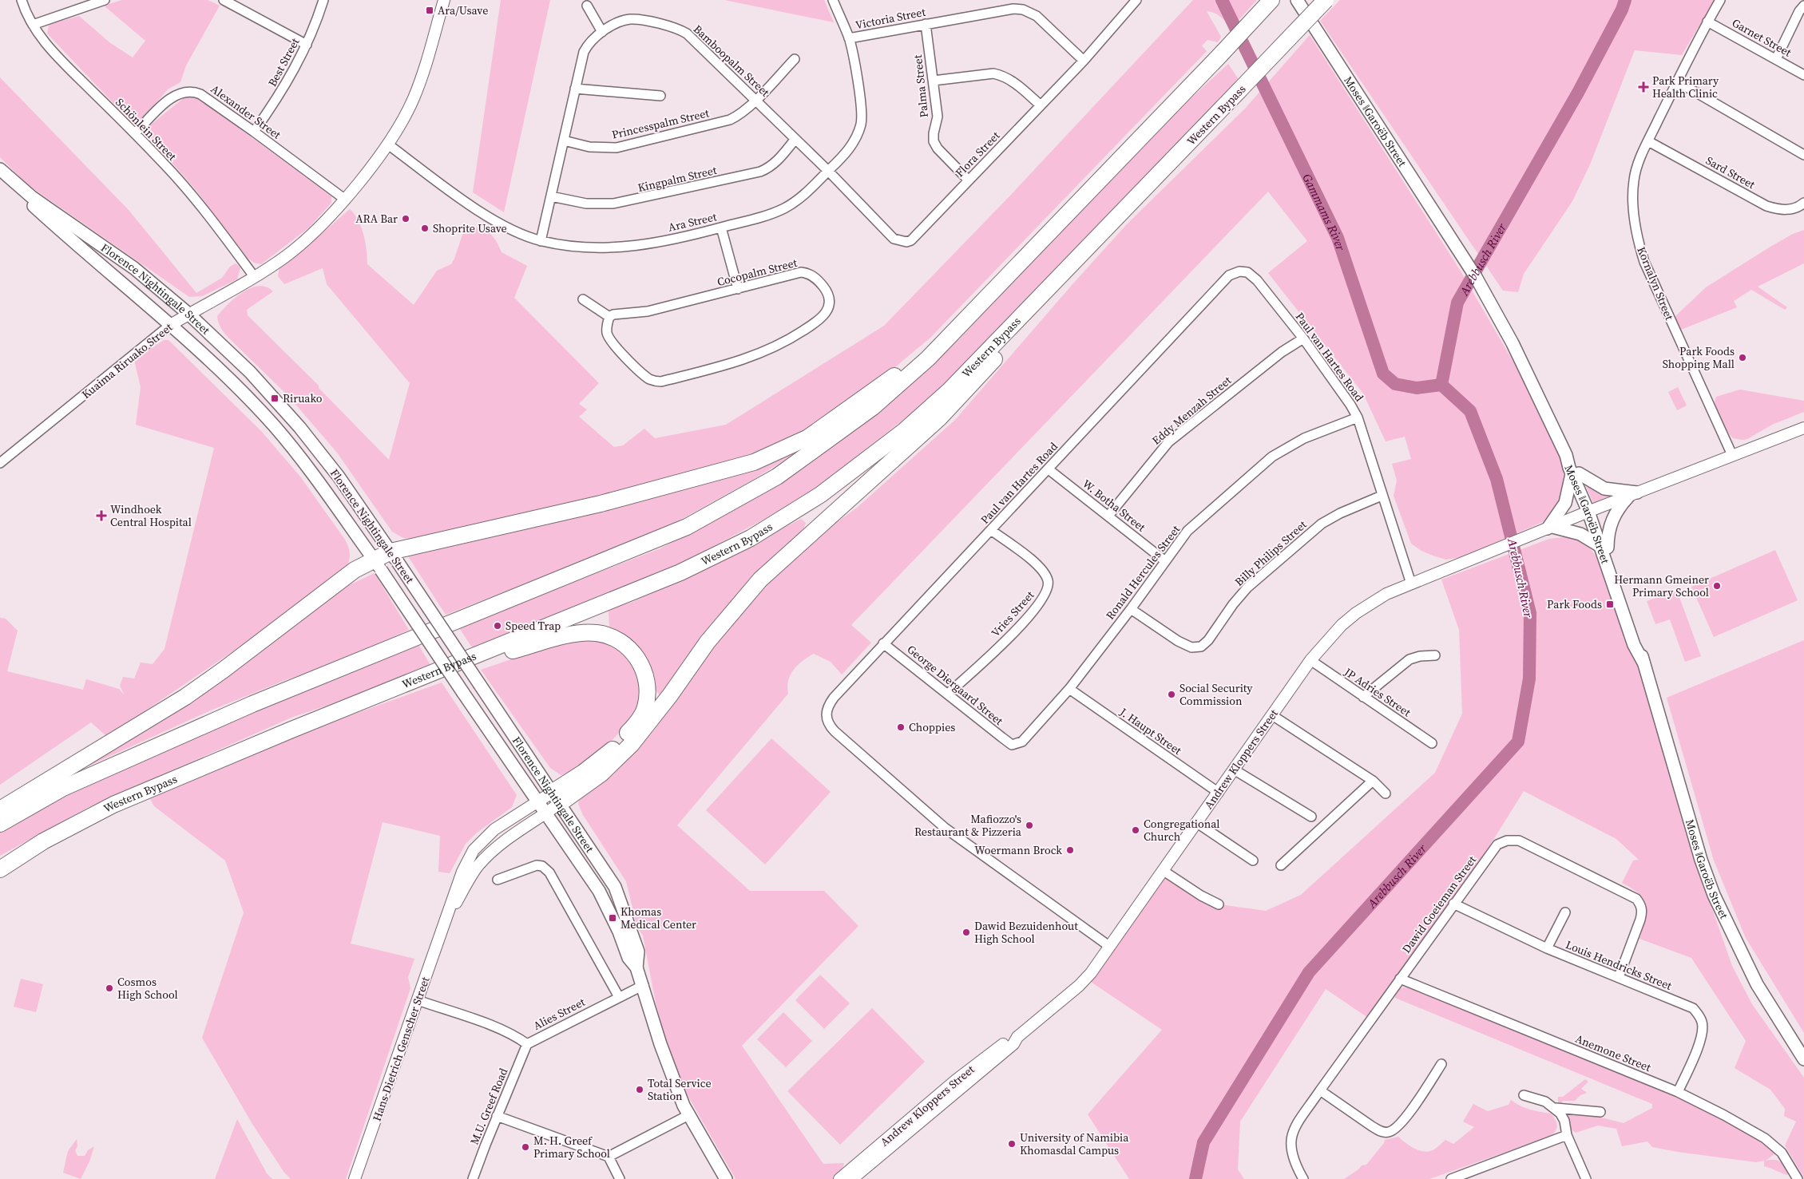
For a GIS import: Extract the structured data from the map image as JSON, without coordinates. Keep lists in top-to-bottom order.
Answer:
{
  "streets": {
    "highway": ["Western Bypass"],
    "main road": ["Moses ǁGaroëb Street", "Florence Nightingale Street"],
    "street": [
      "Victoria Street",
      "Garnet Street",
      "Bamboopalm Street",
      "Best Street",
      "Palma Street",
      "Alexander Street",
      "Princesspalm Street",
      "Schönlein Street",
      "Flora Street",
      "Sard Street",
      "Kingpalm Street",
      "Ara Street",
      "Cocopalm Street",
      "Kornalyn Street",
      "Paul van Hartes Road",
      "Kuaima Riruako Street",
      "Eddy Menzah Street",
      "W. Botha Street",
      "Billy Philips Street",
      "Ronald Hercules Street",
      "Vries Street",
      "George Diergaard Street",
      "JP Adries Street",
      "J. Haupt Street",
      "Andrew Kloppers Street",
      "Dawid Goeieman Street",
      "Louis Hendricks Street",
      "Alies Street",
      "Hans-Dietrich Genscher Street",
      "Anemone Street",
      "M.U. Greef Road"
    ]
  },
  "crossings": [
    ["Victoria Street", "Palma Street"],
    ["Victoria Street", "Flora Street"],
    ["Victoria Street", "Ara Street"],
    ["Garnet Street", "Kornalyn Street"],
    ["Bamboopalm Street", "Princesspalm Street"],
    ["Bamboopalm Street", "Flora Street"],
    ["Bamboopalm Street", "Kingpalm Street"],
    ["Bamboopalm Street", "Ara Street"],
    ["Best Street", "Alexander Street"],
    ["Palma Street", "Flora Street"],
    ["Alexander Street", "Schönlein Street"],
    ["Alexander Street", "Kuaima Riruako Street"],
    ["Schönlein Street", "Kuaima Riruako Street"],
    ["Flora Street", "Ara Street"],
    ["Sard Street", "Kornalyn Street"],
    ["Ara Street", "Kuaima Riruako Street"],
    ["Florence Nightingale Street", "Kuaima Riruako Street"],
    ["Florence Nightingale Street", "Alies Street"],
    ["Florence Nightingale Street", "Hans-Dietrich Genscher Street"],
    ["Paul van Hartes Road", "Eddy Menzah Street"],
    ["Paul van Hartes Road", "W. Botha Street"],
    ["Paul van Hartes Road", "Billy Philips Street"],
    ["Paul van Hartes Road", "Ronald Hercules Street"],
    ["Paul van Hartes Road", "Vries Street"],
    ["Paul van Hartes Road", "George Diergaard Street"],
    ["Paul van Hartes Road", "Andrew Kloppers Street"],
    ["Eddy Menzah Street", "W. Botha Street"],
    ["W. Botha Street", "Ronald Hercules Street"],
    ["Billy Philips Street", "Ronald Hercules Street"],
    ["Ronald Hercules Street", "George Diergaard Street"],
    ["Ronald Hercules Street", "J. Haupt Street"],
    ["Vries Street", "George Diergaard Street"],
    ["JP Adries Street", "Andrew Kloppers Street"],
    ["J. Haupt Street", "Andrew Kloppers Street"],
    ["Dawid Goeieman Street", "Louis Hendricks Street"],
    ["Dawid Goeieman Street", "Anemone Street"],
    ["Louis Hendricks Street", "Anemone Street"],
    ["Alies Street", "Hans-Dietrich Genscher Street"],
    ["Alies Street", "M.U. Greef Road"]
  ],
  "water": ["Gammams River", "Arebbusch River"],
  "places": {
    "transit": [
      "Ara/Usave",
      "Riruako",
      "Park Foods",
      "Khomas Medical Center"
    ],
    "health": ["Park Primary Health Clinic", "Windhoek Central Hospital"],
    "other": [
      "ARA Bar",
      "Shoprite Usave",
      "Park Foods Shopping Mall",
      "Hermann Gmeiner Primary School",
      "Speed Trap",
      "Social Security Commission",
      "Choppies",
      "Mafiozzo's Restaurant & Pizzeria",
      "Congregational Church",
      "Woermann Brock",
      "Dawid Bezuidenhout High School",
      "Cosmos High School",
      "Total Service Station",
      "University of Namibia Khomasdal Campus",
      "M. H. Greef Primary School"
    ]
  }
}
